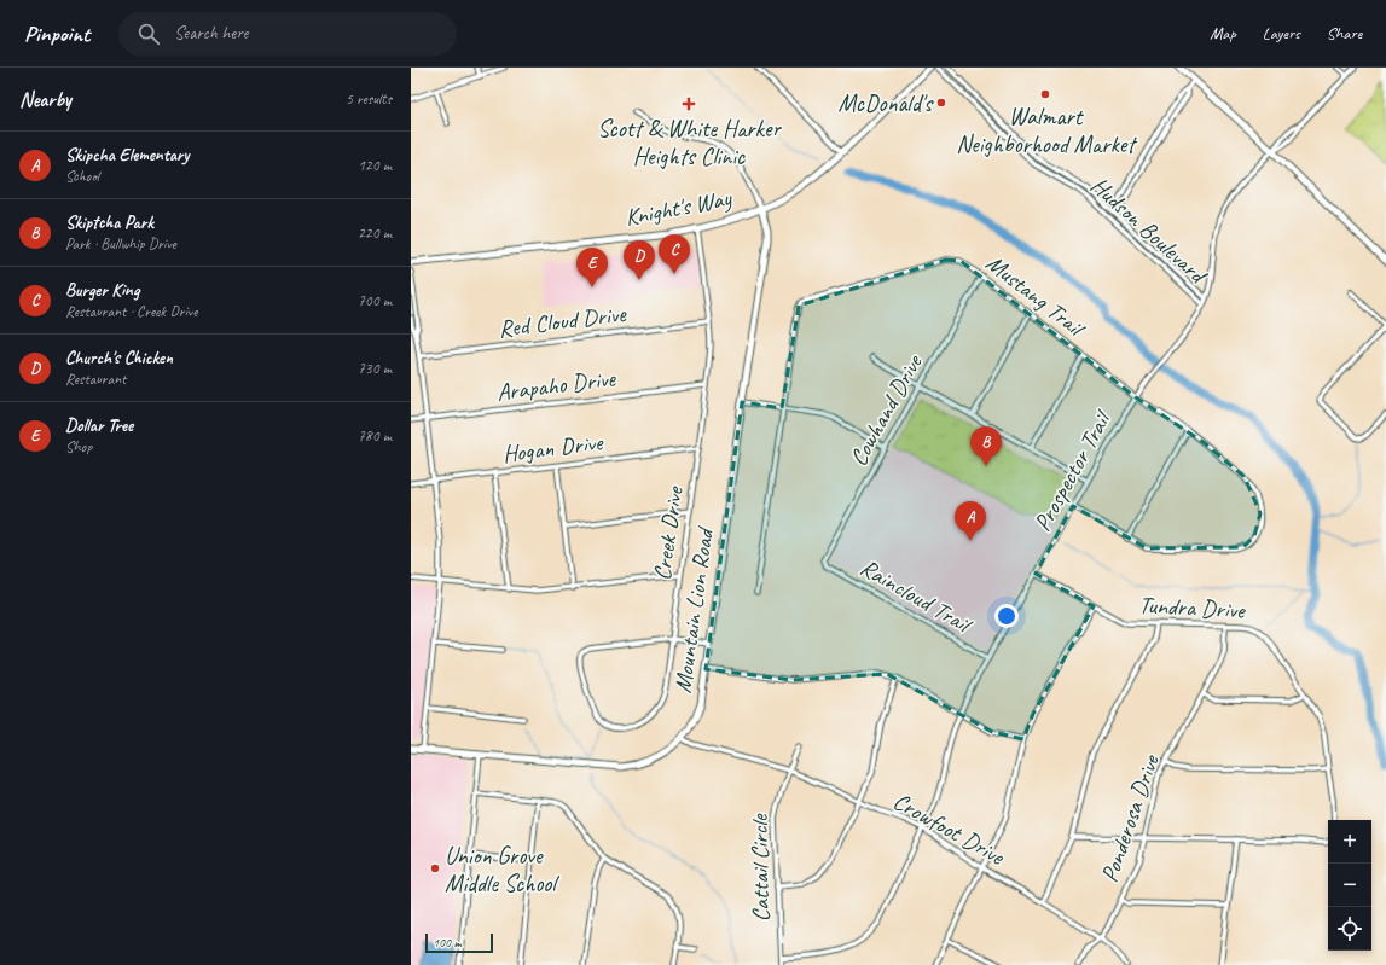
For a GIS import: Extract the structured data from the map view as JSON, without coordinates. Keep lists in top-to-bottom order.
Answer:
{
  "streets": {
    "main road": ["Knight's Way", "Mountain Lion Road"],
    "street": [
      "Hudson Boulevard",
      "Mustang Trail",
      "Red Cloud Drive",
      "Arapaho Drive",
      "Cowhand Drive",
      "Hogan Drive",
      "Prospector Trail",
      "Creek Drive",
      "Raincloud Trail",
      "Tundra Drive",
      "Ponderosa Drive",
      "Crowfoot Drive",
      "Cattail Circle"
    ]
  },
  "crossings": [
    ["Knight's Way", "Creek Drive"],
    ["Knight's Way", "Mountain Lion Road"],
    ["Hudson Boulevard", "Prospector Trail"],
    ["Mustang Trail", "Cowhand Drive"],
    ["Mustang Trail", "Prospector Trail"],
    ["Red Cloud Drive", "Creek Drive"],
    ["Arapaho Drive", "Creek Drive"],
    ["Cowhand Drive", "Raincloud Trail"],
    ["Hogan Drive", "Creek Drive"],
    ["Prospector Trail", "Raincloud Trail"],
    ["Prospector Trail", "Tundra Drive"],
    ["Prospector Trail", "Crowfoot Drive"],
    ["Prospector Trail", "Cattail Circle"],
    ["Tundra Drive", "Ponderosa Drive"],
    ["Mountain Lion Road", "Crowfoot Drive"],
    ["Ponderosa Drive", "Crowfoot Drive"],
    ["Crowfoot Drive", "Cattail Circle"]
  ],
  "places": {
    "other": ["Walmart Neighborhood Market", "McDonald's", "Union Grove Middle School"],
    "health": ["Scott & White Harker Heights Clinic"]
  },
  "scale_bar": "100 m",
  "page": {
    "header": "Pinpoint",
    "search": "Search here",
    "nav": ["Map", "Layers", "Share"],
    "heading": ["Nearby", "5 results"],
    "list": [
      {
        "mark": "A",
        "name": "Skipcha Elementary",
        "note": "School",
        "value": "120 m"
      },
      {
        "mark": "B",
        "name": "Skiptcha Park",
        "note": "Park · Bullwhip Drive",
        "value": "220 m"
      },
      {
        "mark": "C",
        "name": "Burger King",
        "note": "Restaurant · Creek Drive",
        "value": "700 m"
      },
      {
        "mark": "D",
        "name": "Church's Chicken",
        "note": "Restaurant",
        "value": "730 m"
      },
      {
        "mark": "E",
        "name": "Dollar Tree",
        "note": "Shop",
        "value": "780 m"
      }
    ],
    "pins": [
      "C",
      "D",
      "E",
      "B",
      "A"
    ],
    "map_buttons": ["+", "−"],
    "scale": "100 m"
  }
}
